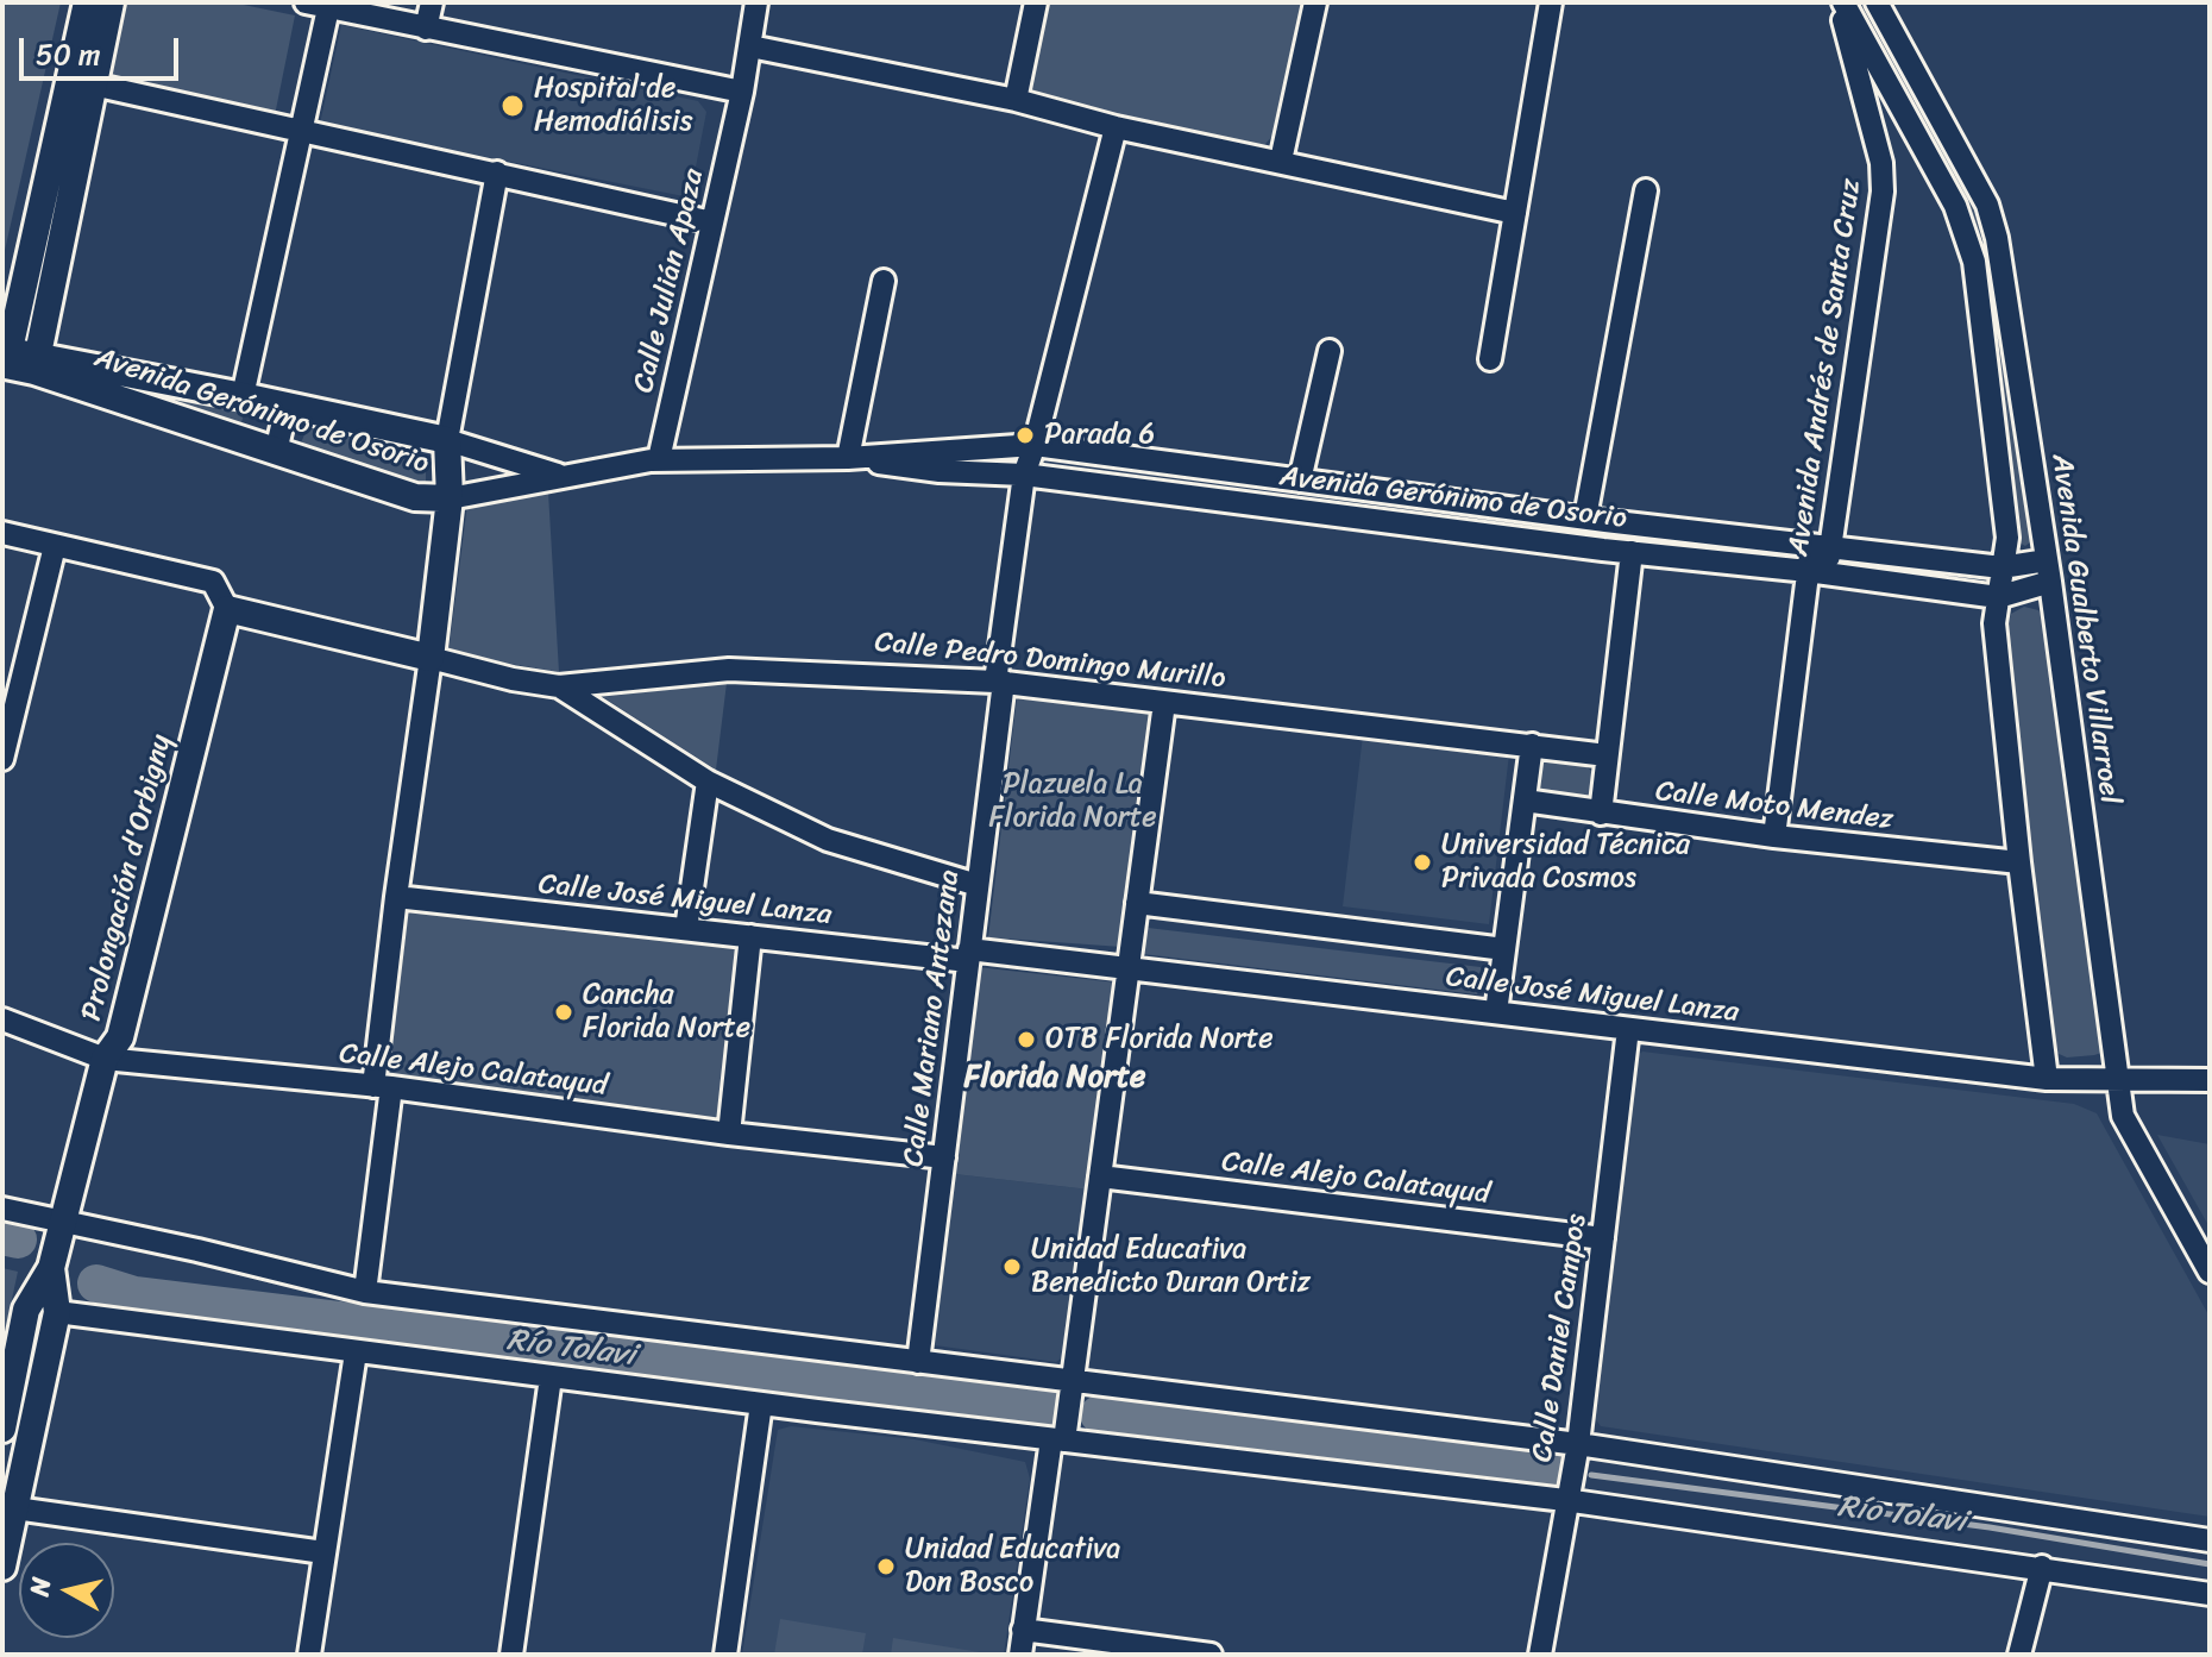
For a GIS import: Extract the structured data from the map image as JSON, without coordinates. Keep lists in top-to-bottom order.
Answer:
{
  "streets": {
    "street": [
      "Calle Julián Apaza",
      "Avenida Andrés de Santa Cruz",
      "Avenida Gerónimo de Osorio",
      "Avenida Gualberto Villarroel",
      "Calle Pedro Domingo Murillo",
      "Calle Moto Mendez",
      "Prolongación d'Orbigny",
      "Calle José Miguel Lanza",
      "Calle Mariano Antezana",
      "Calle Alejo Calatayud",
      "Calle Daniel Campos"
    ]
  },
  "crossings": [
    ["Calle Julián Apaza", "Avenida Gerónimo de Osorio"],
    ["Avenida Andrés de Santa Cruz", "Avenida Gerónimo de Osorio"],
    ["Avenida Andrés de Santa Cruz", "Calle Moto Mendez"],
    ["Avenida Gerónimo de Osorio", "Avenida Gualberto Villarroel"],
    ["Avenida Gerónimo de Osorio", "Calle Mariano Antezana"],
    ["Avenida Gualberto Villarroel", "Calle José Miguel Lanza"],
    ["Calle Pedro Domingo Murillo", "Prolongación d'Orbigny"],
    ["Calle Pedro Domingo Murillo", "Calle Mariano Antezana"],
    ["Prolongación d'Orbigny", "Calle Alejo Calatayud"],
    ["Calle José Miguel Lanza", "Calle Mariano Antezana"],
    ["Calle José Miguel Lanza", "Calle Daniel Campos"],
    ["Calle Mariano Antezana", "Calle Alejo Calatayud"],
    ["Calle Alejo Calatayud", "Calle Daniel Campos"]
  ],
  "districts": ["Florida Norte"],
  "water": ["Río Tolavi"],
  "parks": ["Plazuela La Florida Norte"],
  "places": [
    "Hospital de Hemodiálisis",
    "Parada 6",
    "Universidad Técnica Privada Cosmos",
    "Cancha Florida Norte",
    "OTB Florida Norte",
    "Unidad Educativa Benedicto Duran Ortiz",
    "Unidad Educativa Don Bosco"
  ],
  "scale_bar": "50 m",
  "north": "left"
}
